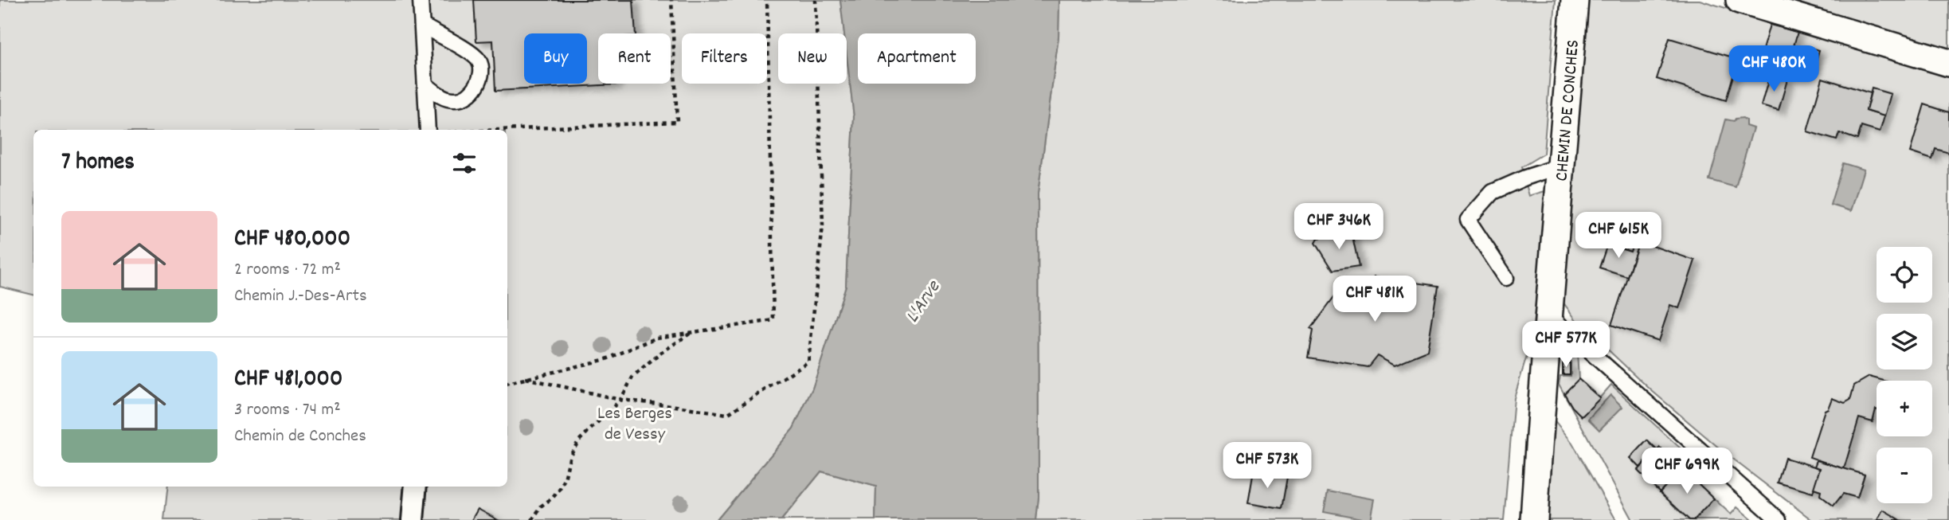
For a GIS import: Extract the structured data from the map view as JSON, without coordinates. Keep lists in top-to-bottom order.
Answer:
{
  "streets": {
    "street": ["CHEMIN DE CONCHES"]
  },
  "water": ["L'Arve"],
  "parks": ["Les Berges de Vessy"],
  "page": {
    "chip": [
      "Buy",
      "Rent",
      "Filters",
      "New",
      "Apartment"
    ],
    "price": [
      "CHF 480K",
      "CHF 346K",
      "CHF 615K",
      "CHF 481K",
      "CHF 577K",
      "CHF 573K",
      "CHF 699K"
    ],
    "heading": "7 homes",
    "list": [
      {
        "name": "CHF 480,000",
        "note": "2 rooms · 72 m² · Chemin J.-Des-Arts"
      },
      {
        "name": "CHF 481,000",
        "note": "3 rooms · 74 m² · Chemin de Conches"
      }
    ],
    "map_buttons": ["+", "−"]
  }
}
